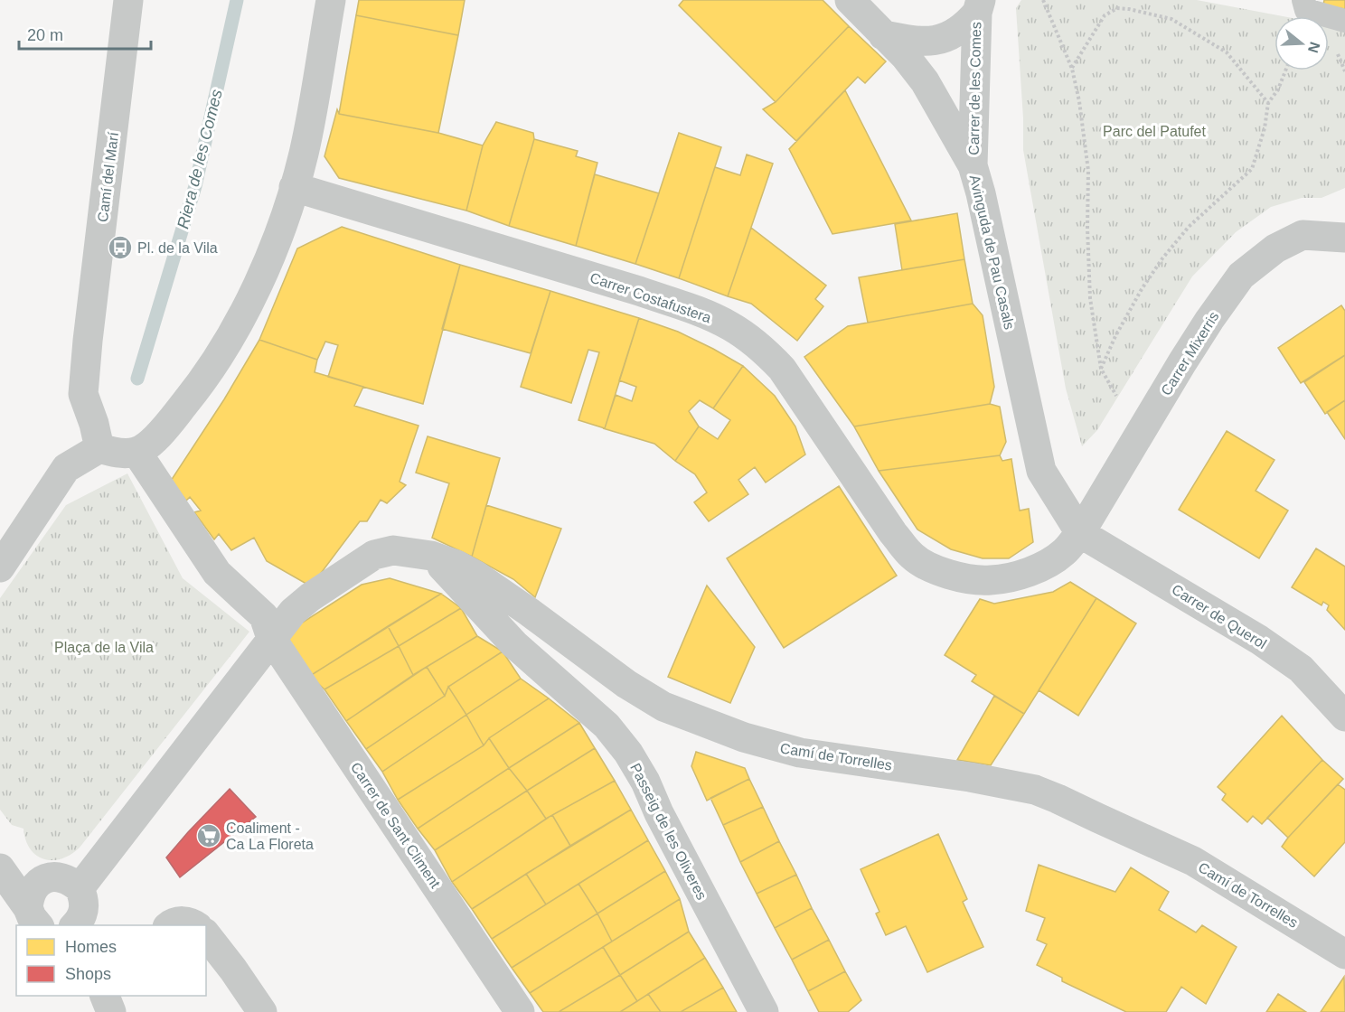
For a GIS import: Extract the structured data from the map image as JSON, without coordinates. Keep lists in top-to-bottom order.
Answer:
{
  "streets": {
    "street": [
      "Carrer de les Comes",
      "Camí del Marí",
      "Avinguda de Pau Casals",
      "Carrer Costafustera",
      "Carrer Mixerris",
      "Carrer de Querol",
      "Camí de Torrelles",
      "Carrer de Sant Climent",
      "Passeig de les Oliveres"
    ]
  },
  "crossings": [
    ["Carrer de les Comes", "Avinguda de Pau Casals"],
    ["Avinguda de Pau Casals", "Carrer Costafustera"],
    ["Avinguda de Pau Casals", "Carrer Mixerris"],
    ["Avinguda de Pau Casals", "Carrer de Querol"],
    ["Carrer Costafustera", "Carrer Mixerris"],
    ["Carrer Costafustera", "Carrer de Querol"],
    ["Carrer Mixerris", "Carrer de Querol"],
    ["Camí de Torrelles", "Carrer de Sant Climent"],
    ["Camí de Torrelles", "Passeig de les Oliveres"]
  ],
  "water": ["Riera de les Comes"],
  "parks": ["Parc del Patufet", "Plaça de la Vila"],
  "places": {
    "bus stop": ["Pl. de la Vila"],
    "supermarket": ["Coaliment - Ca La Floreta"]
  },
  "legend": ["Homes", "Shops"],
  "scale_bar": "20 m",
  "north": "right"
}
